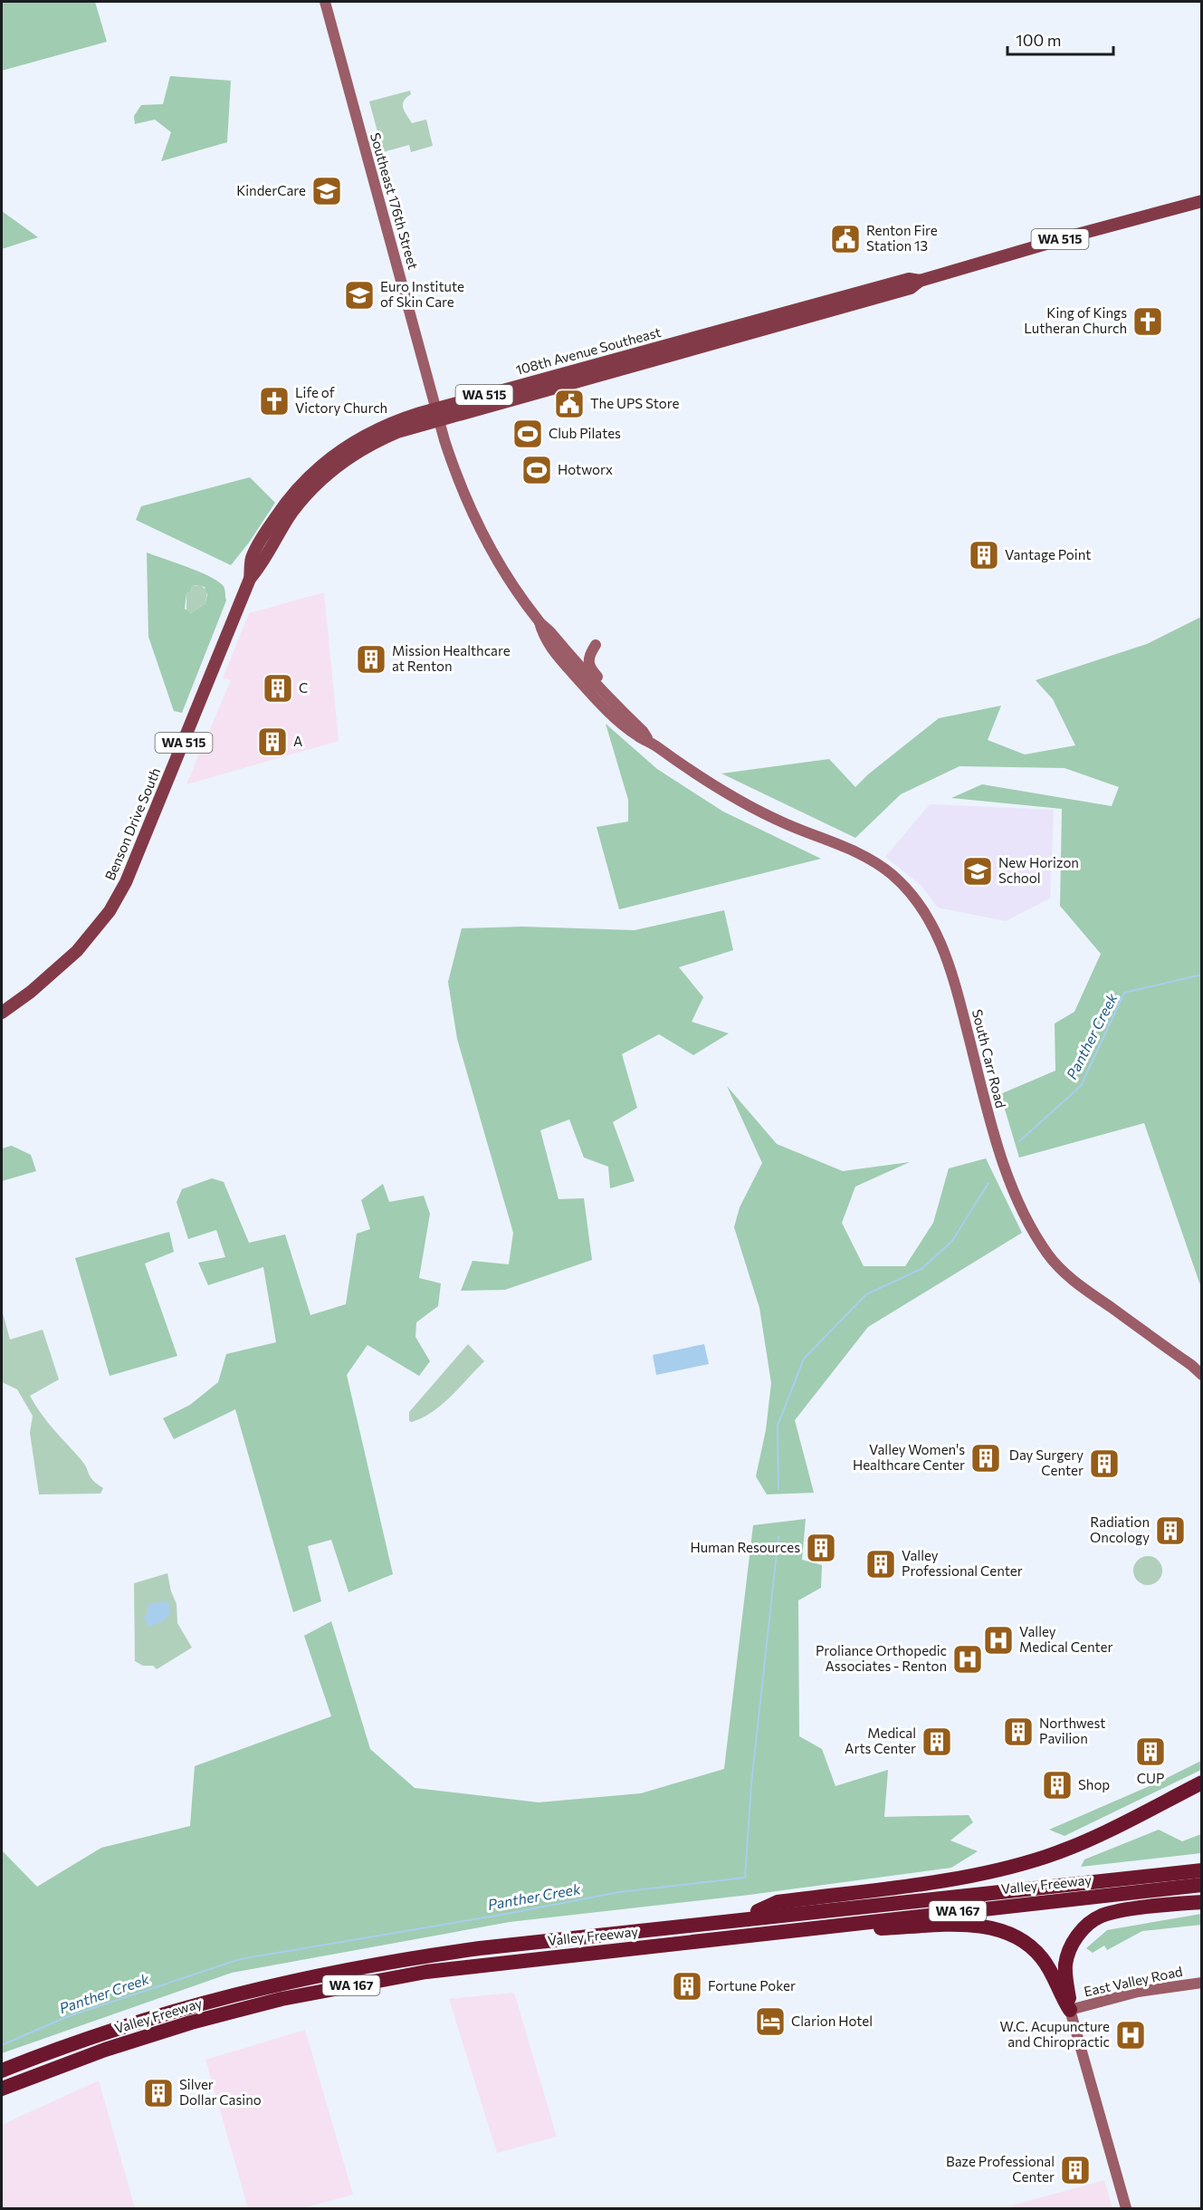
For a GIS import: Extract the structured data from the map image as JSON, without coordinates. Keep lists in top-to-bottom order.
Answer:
{
  "streets": {
    "highway": ["Valley Freeway", "WA 167"],
    "main road": [
      "Southeast 176th Street",
      "WA 515",
      "108th Avenue Southeast",
      "Benson Drive South",
      "South Carr Road",
      "East Valley Road"
    ]
  },
  "crossings": [
    ["Southeast 176th Street", "108th Avenue Southeast"],
    ["108th Avenue Southeast", "Benson Drive South"]
  ],
  "water": ["Panther Creek"],
  "places": {
    "school or university": ["KinderCare", "Euro Institute of Skin Care", "New Horizon School"],
    "public building": ["Renton Fire Station 13", "The UPS Store"],
    "church": ["King of Kings Lutheran Church", "Life of Victory Church"],
    "sports": ["Club Pilates", "Hotworx"],
    "building": [
      "Vantage Point",
      "Mission Healthcare at Renton",
      "C",
      "A",
      "Valley Women's Healthcare Center",
      "Day Surgery Center",
      "Radiation Oncology",
      "Human Resources",
      "Valley Professional Center",
      "Northwest Pavilion",
      "Medical Arts Center",
      "CUP",
      "Shop",
      "Fortune Poker",
      "Silver Dollar Casino",
      "Baze Professional Center"
    ],
    "hospital": ["Valley Medical Center", "Proliance Orthopedic Associates - Renton", "W.C. Acupuncture and Chiropractic"],
    "hotel": ["Clarion Hotel"]
  },
  "scale_bar": "100 m"
}
